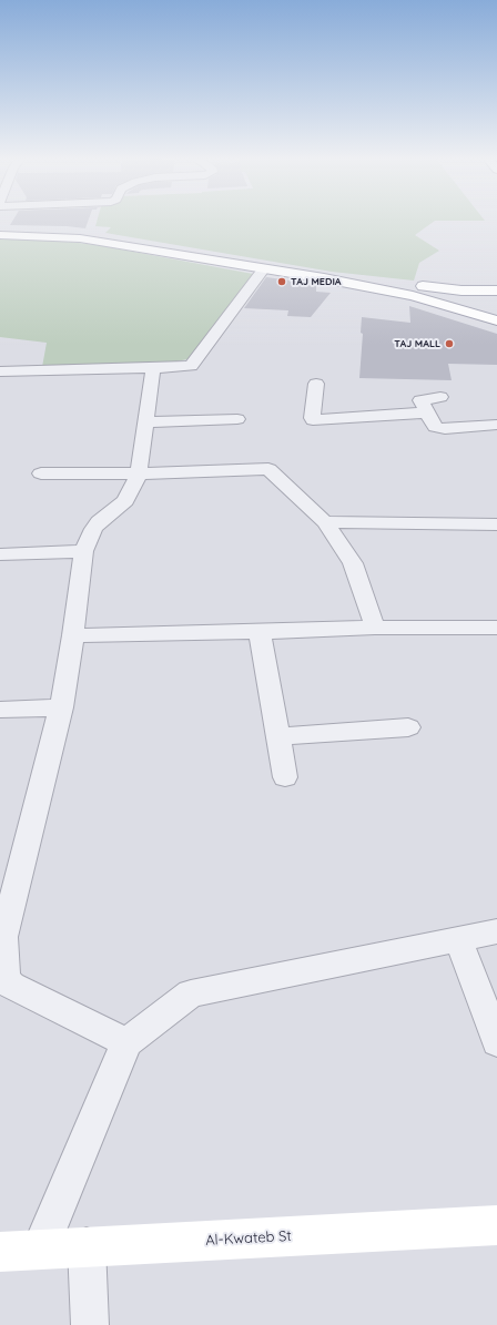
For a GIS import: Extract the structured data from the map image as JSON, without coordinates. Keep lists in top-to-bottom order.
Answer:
{
  "streets": {
    "main road": ["Al-Kwateb St"]
  },
  "places": ["TAJ MEDIA", "TAJ MALL"]
}
